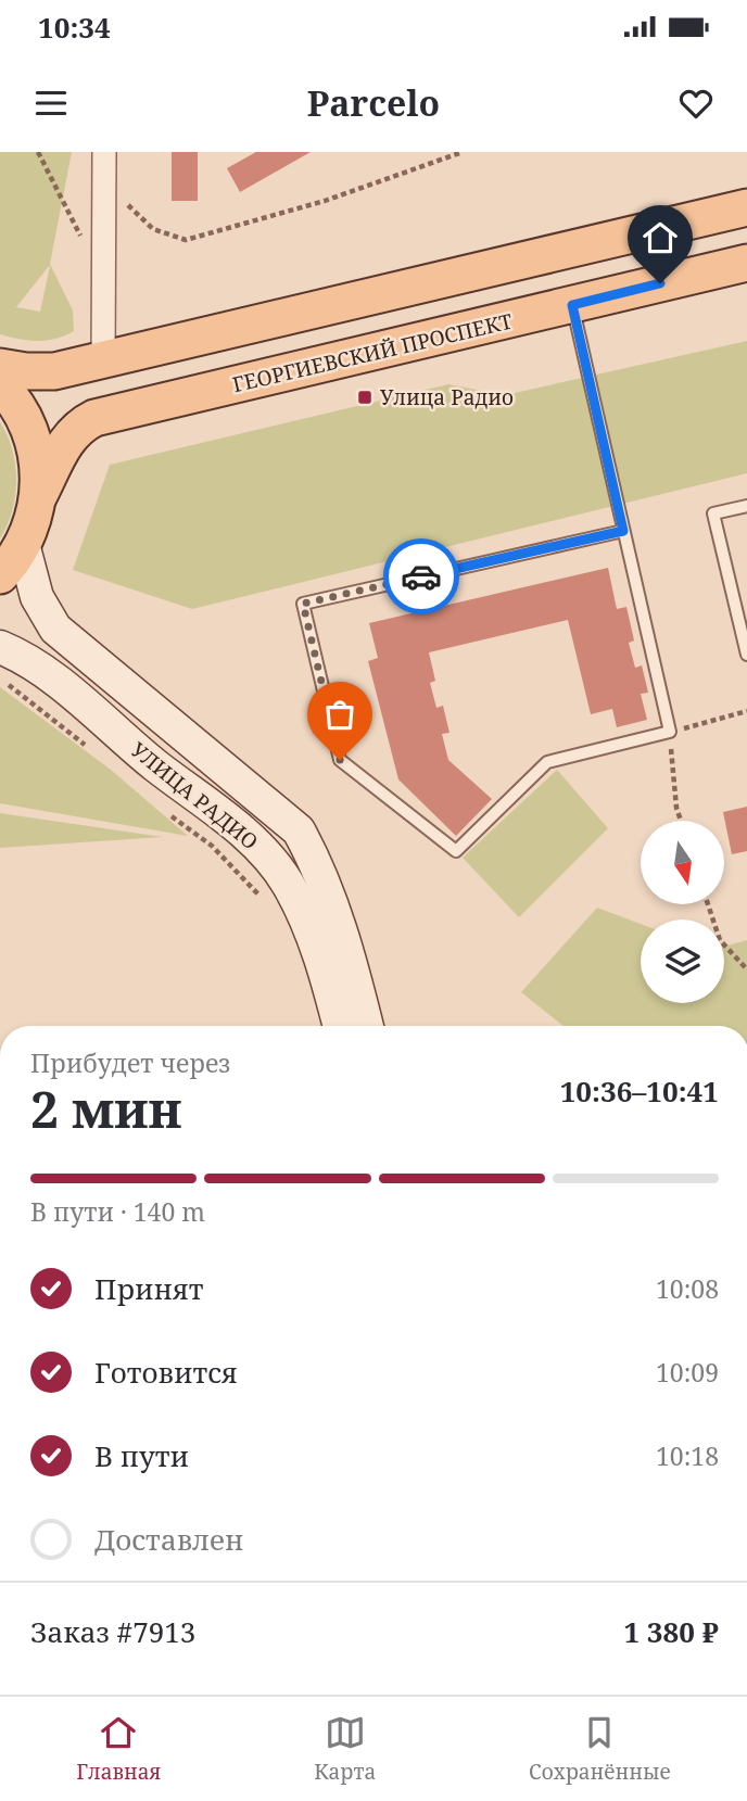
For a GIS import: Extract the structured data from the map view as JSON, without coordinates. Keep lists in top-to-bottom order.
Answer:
{
  "streets": {
    "main road": ["ГЕОРГИЕВСКИЙ ПРОСПЕКТ", "УЛИЦА РАДИО"]
  },
  "places": {
    "transit": ["Улица Радио"]
  },
  "north": "bottom",
  "page": {
    "status": "10:34",
    "header": "Parcelo",
    "heading": ["2 мин", "Прибудет через", "10:36–10:41"],
    "panel": ["Заказ #7913", "1 380 ₽"],
    "bar": "В пути · 140 m",
    "list": [
      ["Принят", "10:08"],
      ["Готовится", "10:09"],
      ["В пути", "10:18"],
      "Доставлен"
    ],
    "tabs": ["Главная", "Карта", "Сохранённые"]
  }
}
